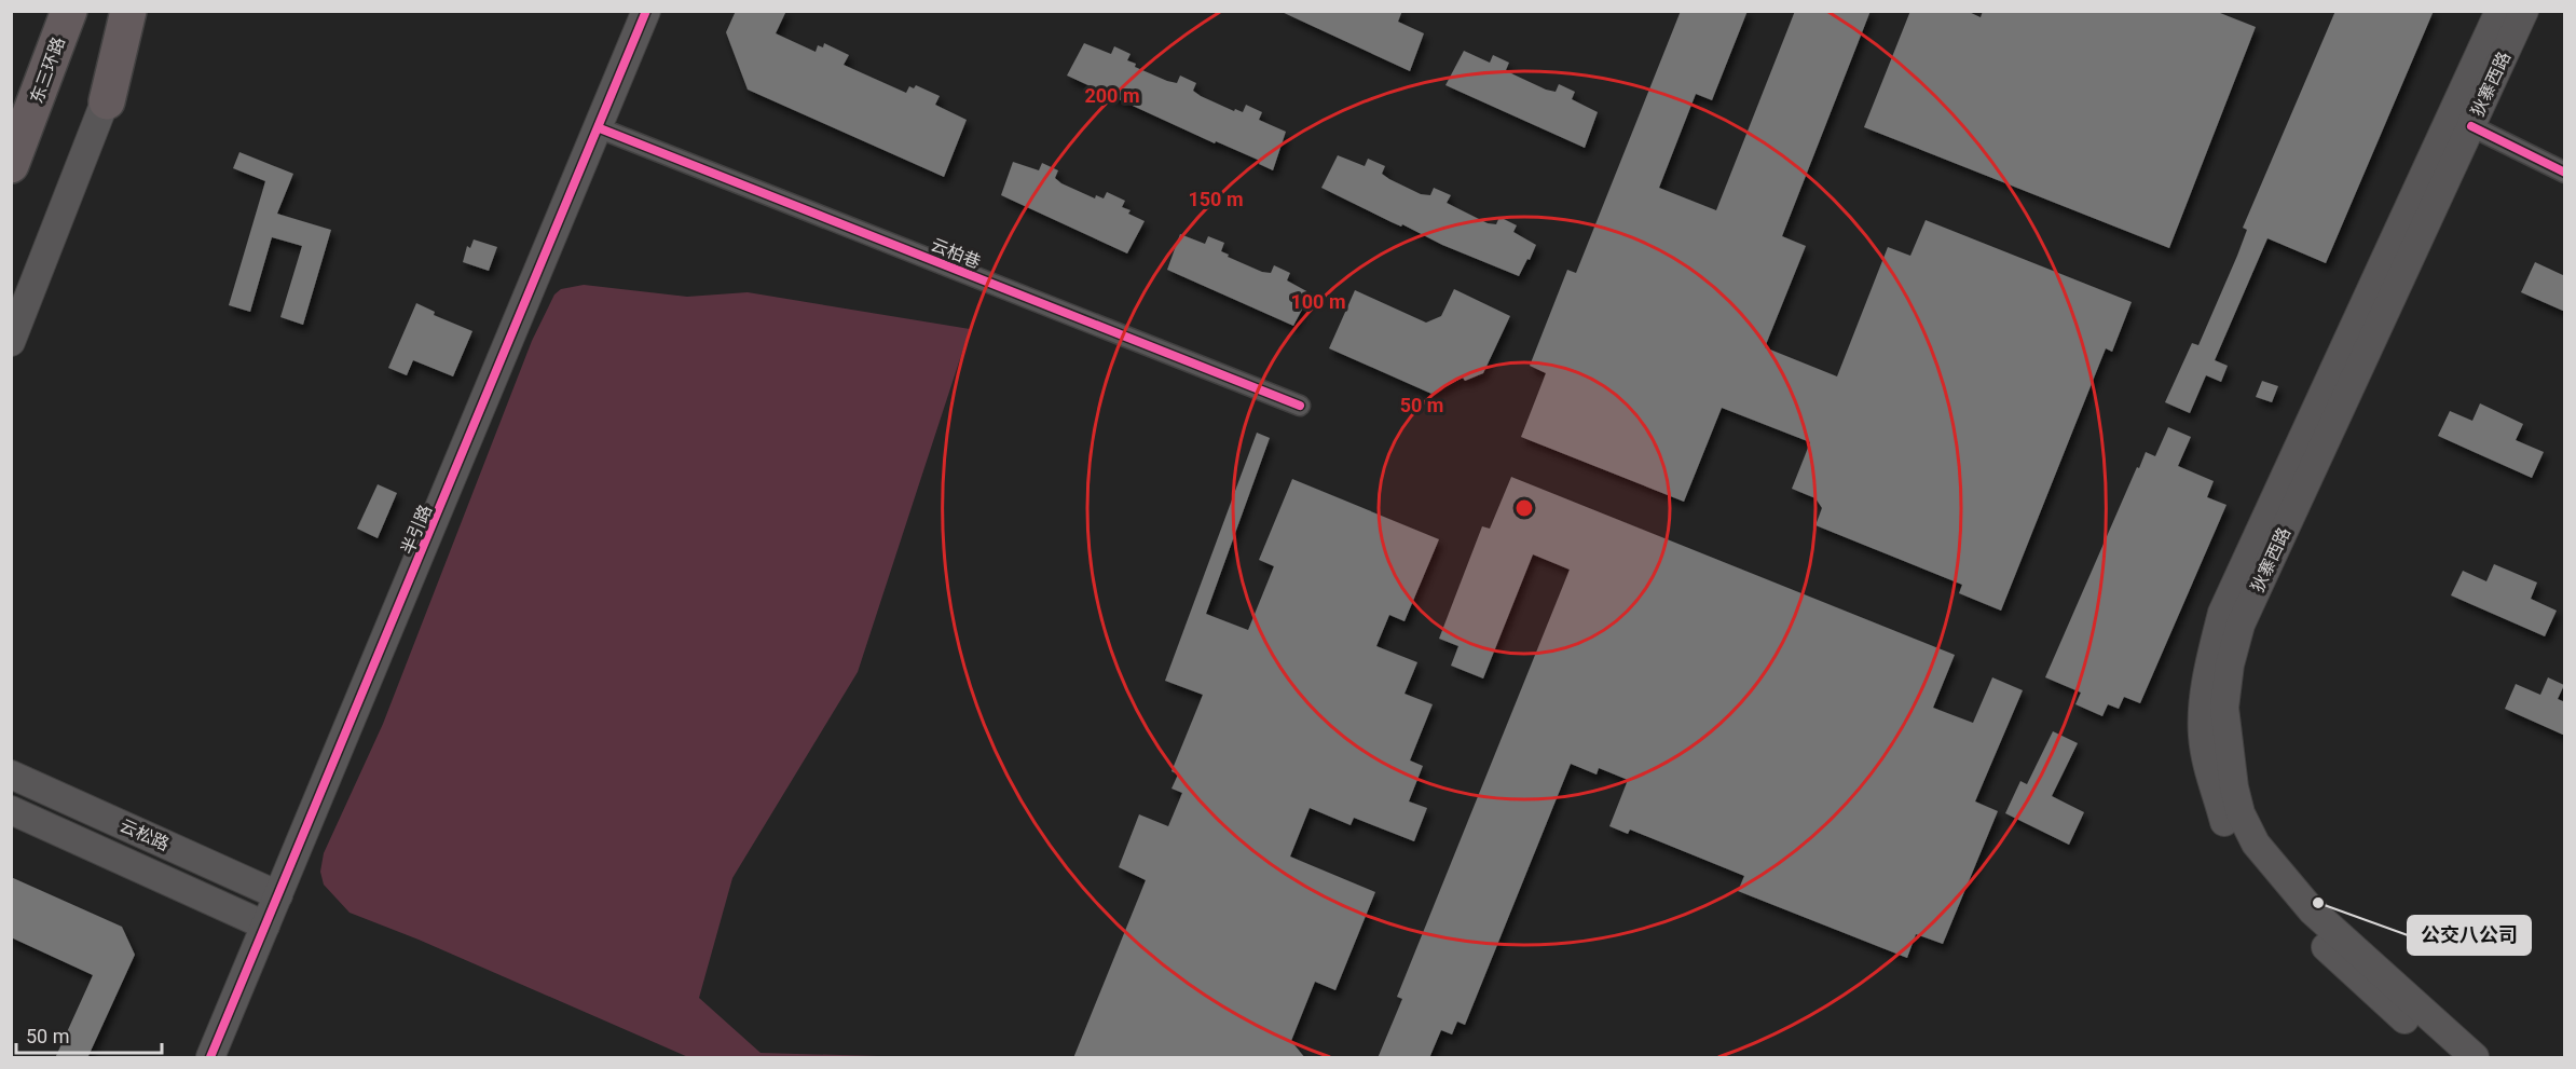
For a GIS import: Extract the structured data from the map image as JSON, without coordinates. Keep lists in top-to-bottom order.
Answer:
{
  "streets": {
    "highway": ["东三环路"],
    "main road": ["狄寨西路", "半引路", "云松路"],
    "street": ["云柏巷"]
  },
  "crossings": [
    ["云柏巷", "半引路"],
    ["半引路", "云松路"]
  ],
  "places": ["公交八公司"],
  "scale_bar": "50 m",
  "rings": [
    "200 m",
    "150 m",
    "100 m",
    "50 m"
  ]
}
